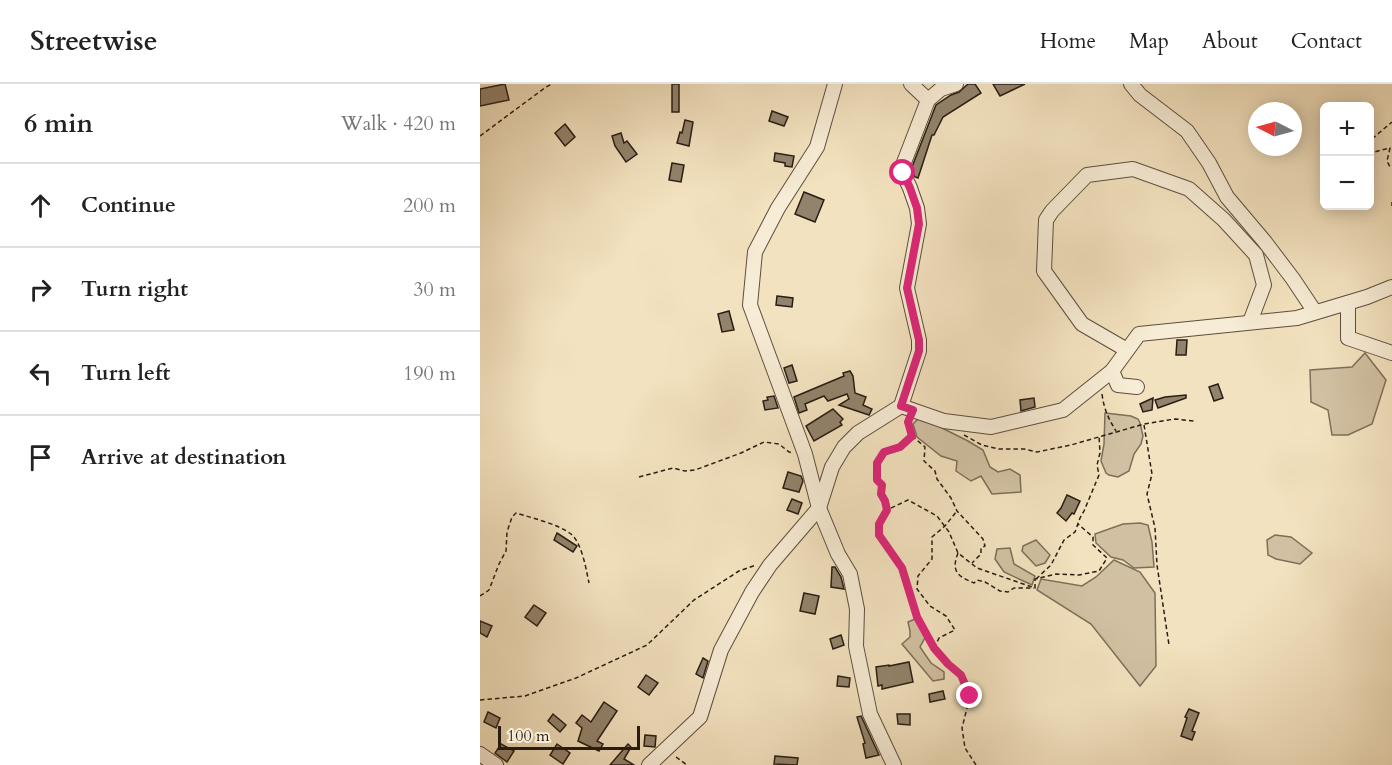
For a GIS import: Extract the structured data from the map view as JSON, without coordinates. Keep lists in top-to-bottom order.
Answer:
{
  "scale_bar": "100 m",
  "north": "left",
  "page": {
    "header": "Streetwise",
    "nav": [
      "Home",
      "Map",
      "About",
      "Contact"
    ],
    "heading": ["6 min", "Walk · 420 m"],
    "map_buttons": ["+", "−"],
    "list": [
      ["Continue", "200 m"],
      ["Turn right", "30 m"],
      ["Turn left", "190 m"],
      "Arrive at destination"
    ],
    "scale": "100 m"
  }
}
